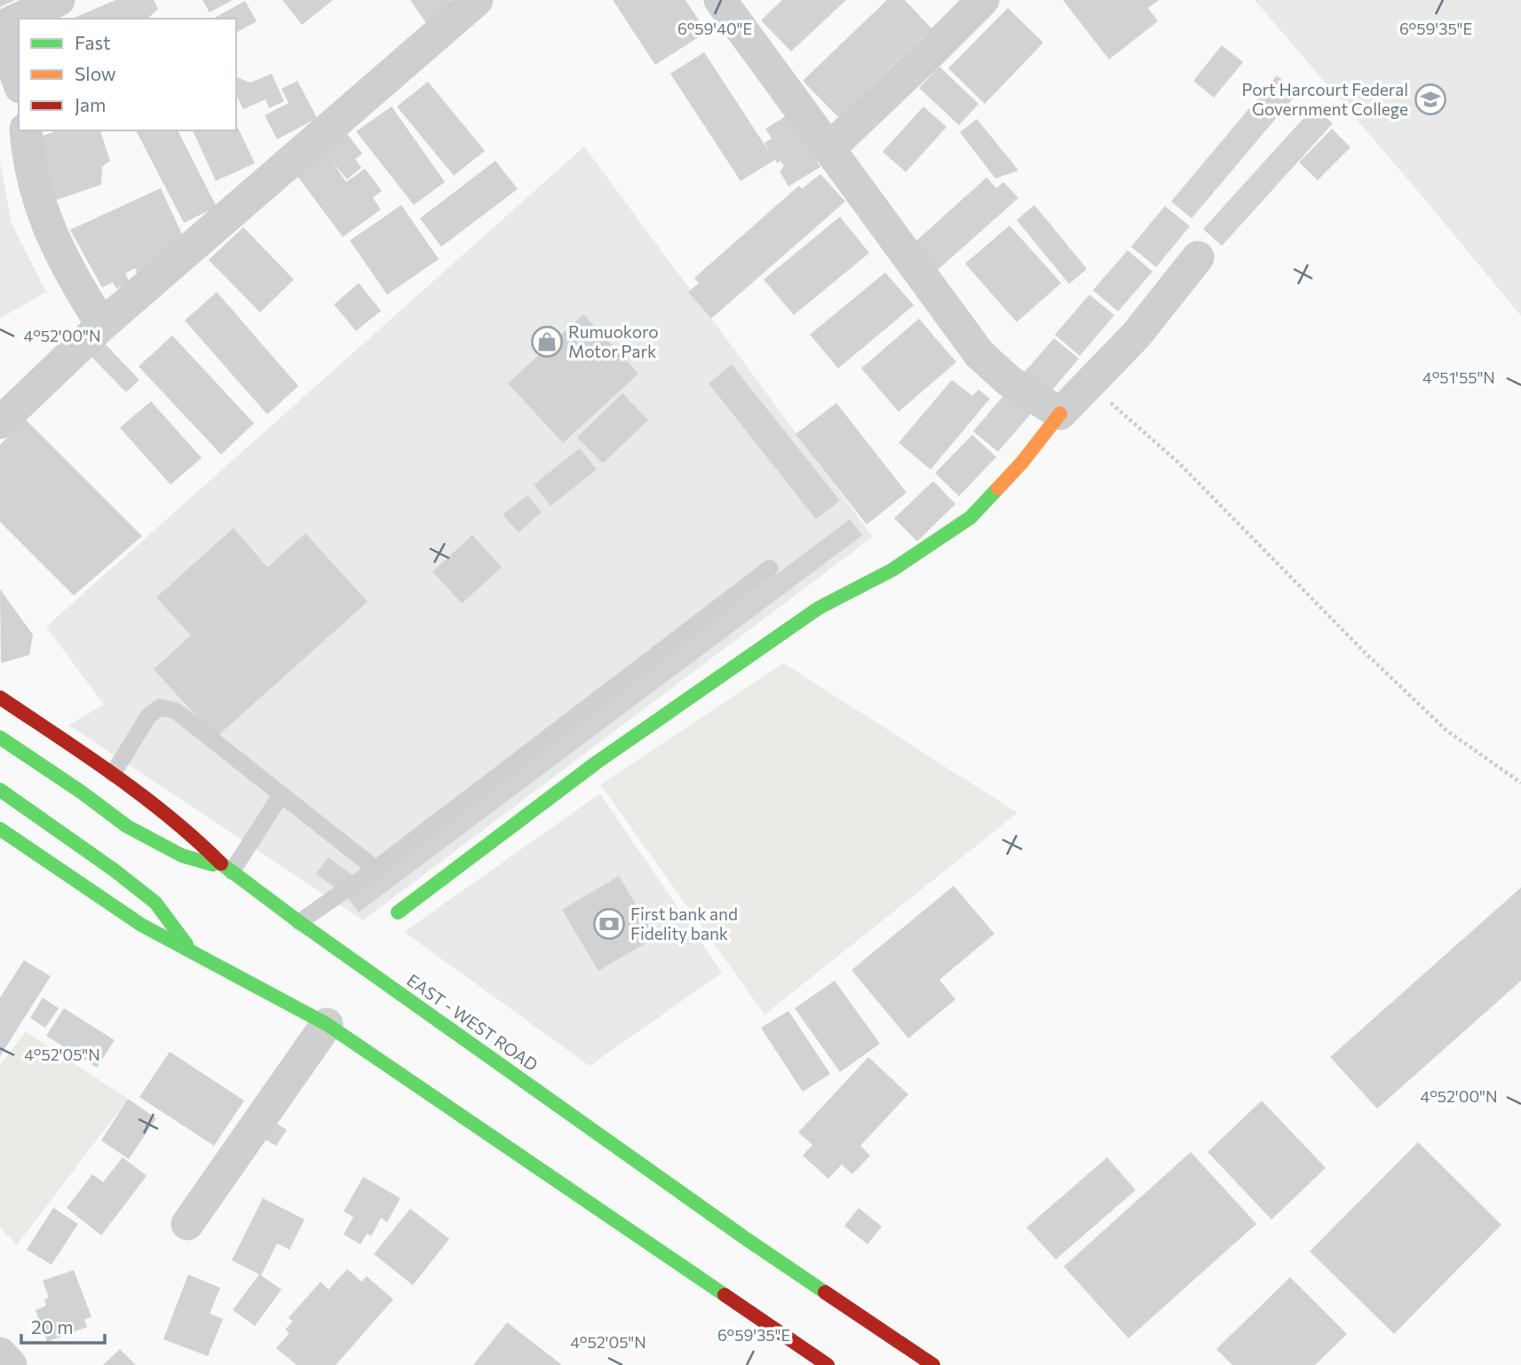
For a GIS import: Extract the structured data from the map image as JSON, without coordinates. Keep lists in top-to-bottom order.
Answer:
{
  "streets": {
    "main road": ["EAST - WEST ROAD"]
  },
  "places": {
    "school or university": ["Port Harcourt Federal Government College"],
    "shop": ["Rumuokoro Motor Park"],
    "bank": ["First bank and Fidelity bank"]
  },
  "legend": ["Fast", "Slow", "Jam"],
  "scale_bar": "20 m",
  "coordinates": [
    "6°59'40\"E",
    "6°59'35\"E",
    "4°52'00\"N",
    "4°51'55\"N",
    "4°52'05\"N"
  ]
}
